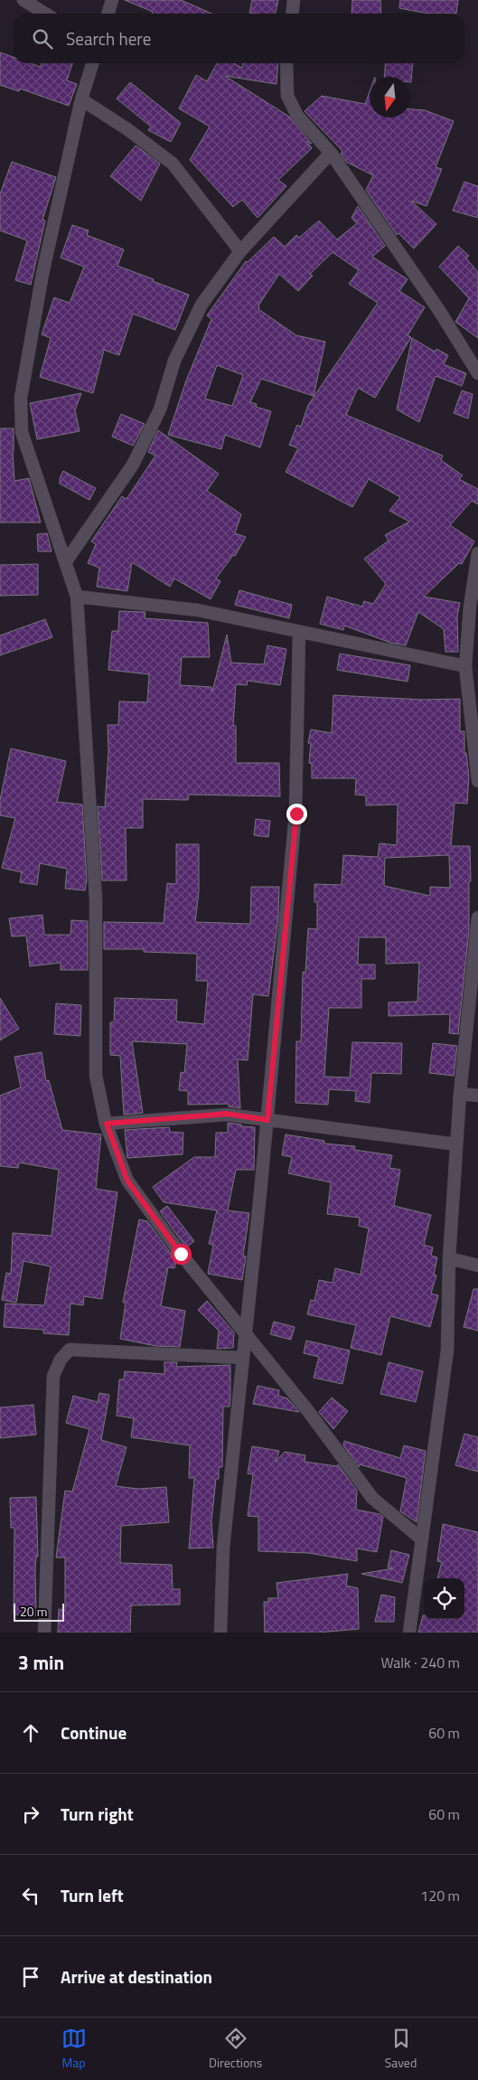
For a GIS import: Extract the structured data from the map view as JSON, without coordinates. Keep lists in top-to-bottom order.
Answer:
{
  "scale_bar": "20 m",
  "north": "bottom",
  "page": {
    "search": "Search here",
    "scale": "20 m",
    "heading": ["3 min", "Walk · 240 m"],
    "list": [
      ["Continue", "60 m"],
      ["Turn right", "60 m"],
      ["Turn left", "120 m"],
      "Arrive at destination"
    ],
    "nav": ["Map", "Directions", "Saved"]
  }
}
